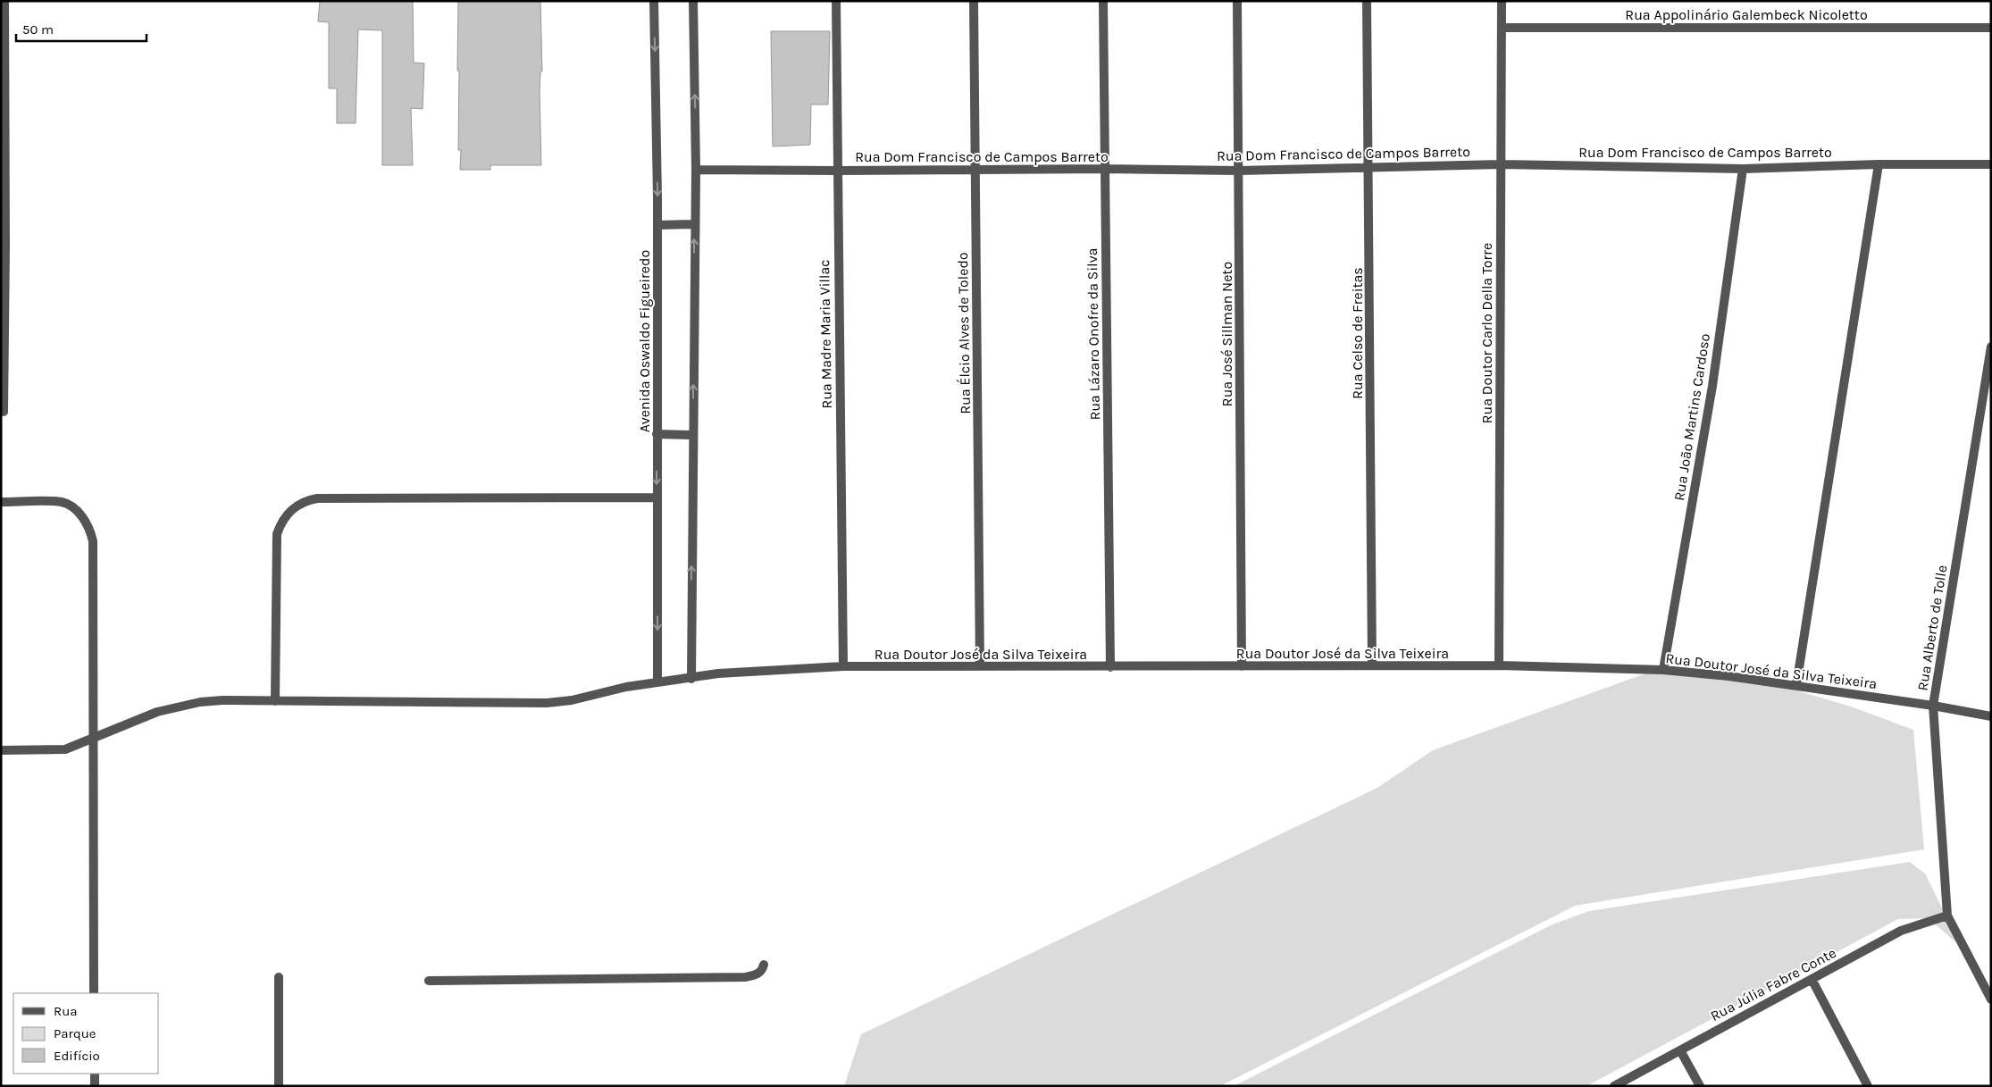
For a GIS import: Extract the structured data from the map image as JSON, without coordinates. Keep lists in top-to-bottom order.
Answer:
{
  "streets": {
    "street": [
      "Rua Appolinário Galembeck Nicoletto",
      "Rua Dom Francisco de Campos Barreto",
      "Rua Élcio Alves de Toledo",
      "Rua Celso de Freitas",
      "Rua Doutor Carlo Della Torre",
      "Rua Madre Maria Villac",
      "Rua Lázaro Onofre da Silva",
      "Rua José Sillman Neto",
      "Avenida Oswaldo Figueiredo",
      "Rua João Martins Cardoso",
      "Rua Alberto de Tolle",
      "Rua Doutor José da Silva Teixeira",
      "Rua Júlia Fabre Conte"
    ]
  },
  "crossings": [
    ["Rua Appolinário Galembeck Nicoletto", "Rua Doutor Carlo Della Torre"],
    ["Rua Dom Francisco de Campos Barreto", "Rua Élcio Alves de Toledo"],
    ["Rua Dom Francisco de Campos Barreto", "Rua Celso de Freitas"],
    ["Rua Dom Francisco de Campos Barreto", "Rua Doutor Carlo Della Torre"],
    ["Rua Dom Francisco de Campos Barreto", "Rua Madre Maria Villac"],
    ["Rua Dom Francisco de Campos Barreto", "Rua Lázaro Onofre da Silva"],
    ["Rua Dom Francisco de Campos Barreto", "Rua José Sillman Neto"],
    ["Rua Dom Francisco de Campos Barreto", "Rua João Martins Cardoso"],
    ["Rua Élcio Alves de Toledo", "Rua Doutor José da Silva Teixeira"],
    ["Rua Celso de Freitas", "Rua Doutor José da Silva Teixeira"],
    ["Rua Doutor Carlo Della Torre", "Rua Doutor José da Silva Teixeira"],
    ["Rua Madre Maria Villac", "Rua Doutor José da Silva Teixeira"],
    ["Rua Lázaro Onofre da Silva", "Rua Doutor José da Silva Teixeira"],
    ["Rua José Sillman Neto", "Rua Doutor José da Silva Teixeira"],
    ["Avenida Oswaldo Figueiredo", "Rua Doutor José da Silva Teixeira"],
    ["Rua João Martins Cardoso", "Rua Doutor José da Silva Teixeira"],
    ["Rua Alberto de Tolle", "Rua Doutor José da Silva Teixeira"],
    ["Rua Alberto de Tolle", "Rua Júlia Fabre Conte"]
  ],
  "legend": ["Rua", "Parque", "Edifício"],
  "scale_bar": "50 m"
}
